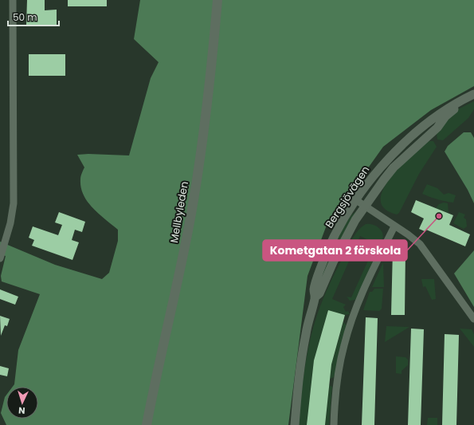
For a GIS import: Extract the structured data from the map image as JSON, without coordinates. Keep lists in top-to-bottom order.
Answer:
{
  "streets": {
    "main road": ["Mellbyleden"],
    "street": ["Bergsjövägen"]
  },
  "places": ["Kometgatan 2 förskola"],
  "scale_bar": "50 m",
  "north": "bottom"
}
